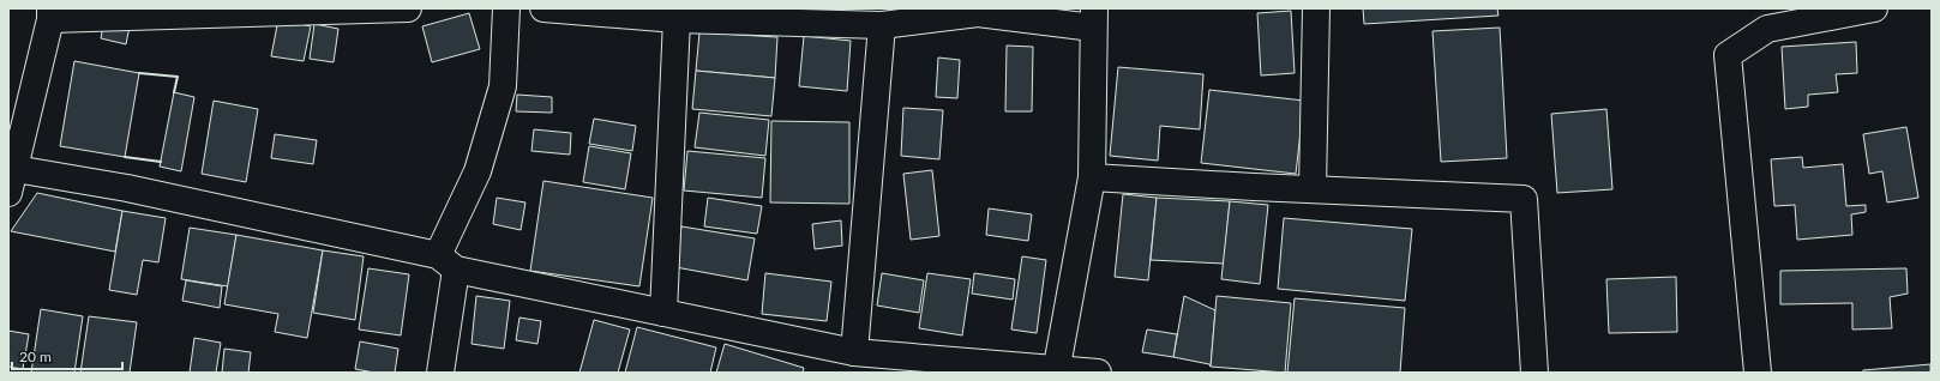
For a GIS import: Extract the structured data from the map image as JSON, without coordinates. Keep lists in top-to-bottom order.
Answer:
{
  "scale_bar": "20 m"
}
